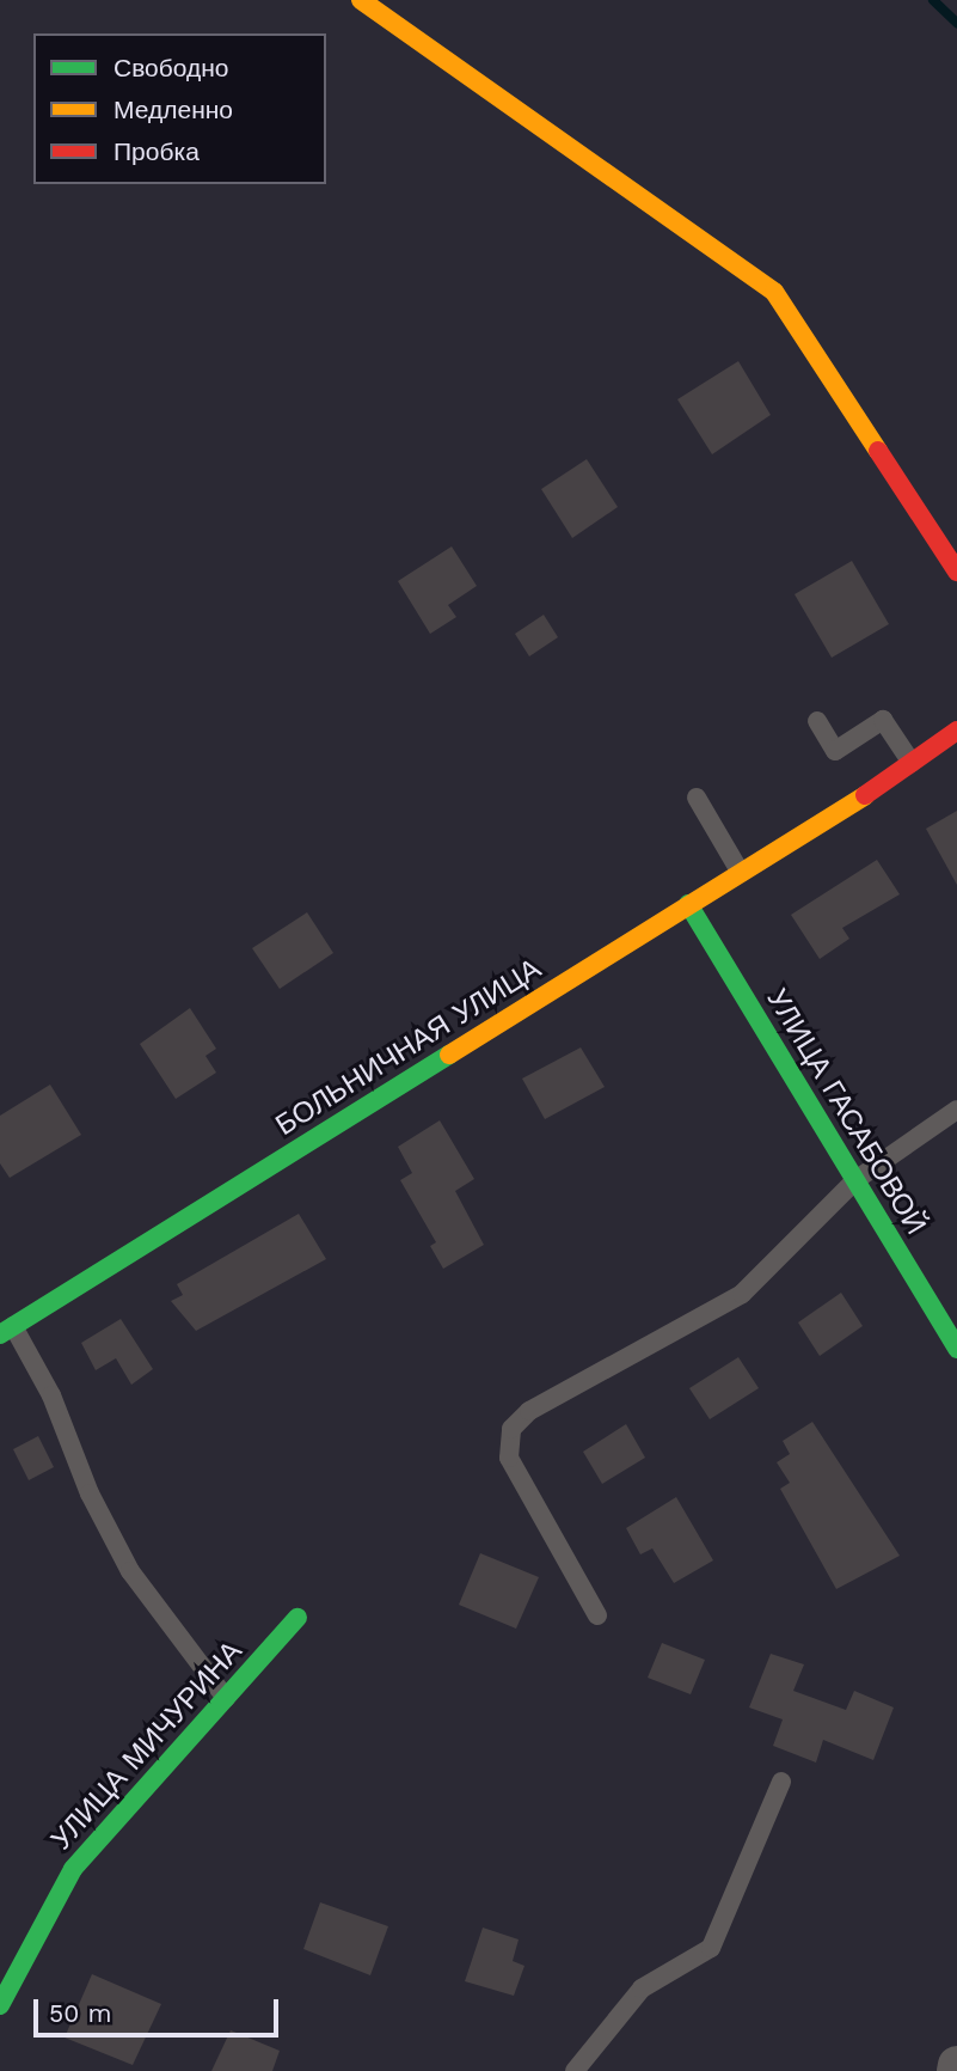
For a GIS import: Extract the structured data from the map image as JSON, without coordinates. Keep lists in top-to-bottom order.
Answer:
{
  "streets": {
    "street": ["БОЛЬНИЧНАЯ УЛИЦА", "УЛИЦА ГАСАБОВОЙ", "УЛИЦА МИЧУРИНА"]
  },
  "crossings": [
    ["БОЛЬНИЧНАЯ УЛИЦА", "УЛИЦА ГАСАБОВОЙ"]
  ],
  "legend": ["Свободно", "Медленно", "Пробка"],
  "scale_bar": "50 m"
}
